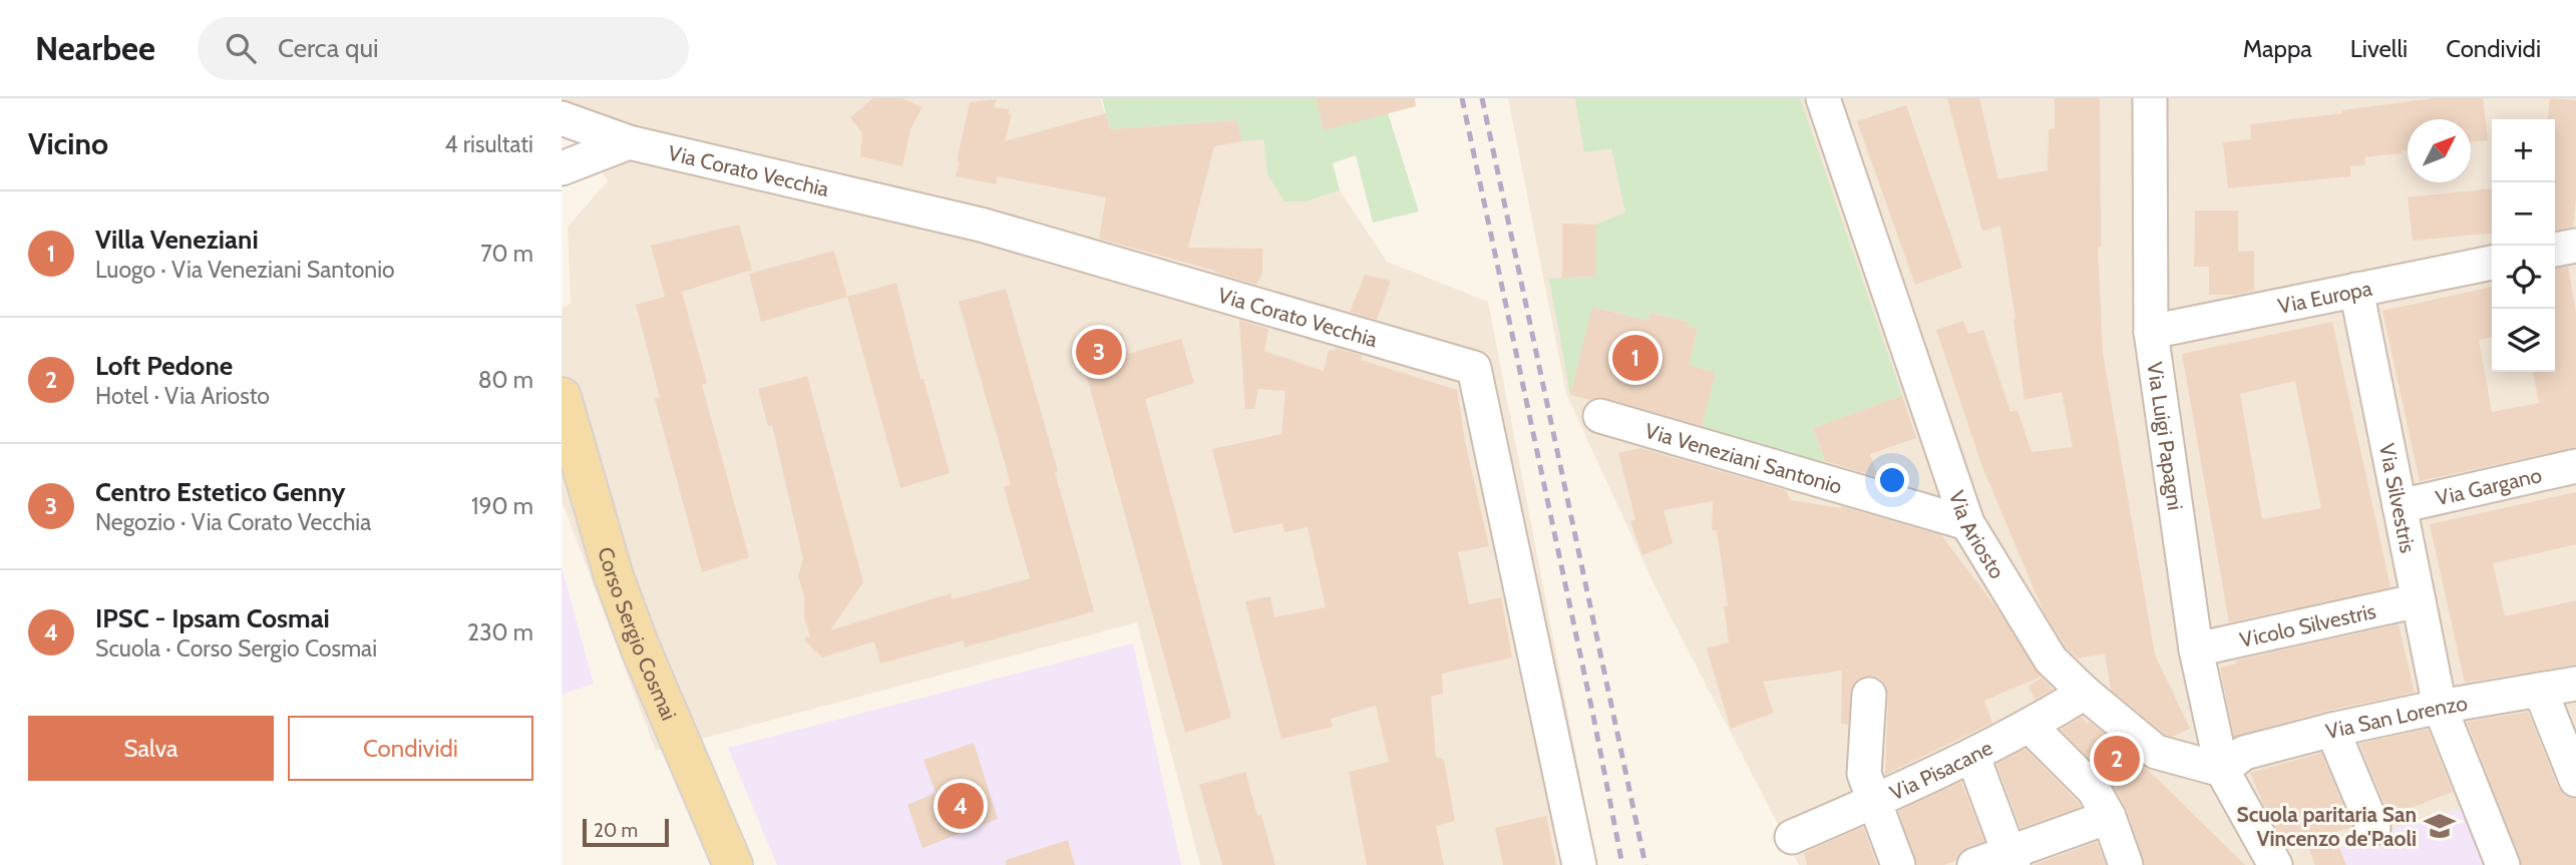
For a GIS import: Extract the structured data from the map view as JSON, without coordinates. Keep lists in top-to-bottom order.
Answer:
{
  "streets": {
    "main road": ["Corso Sergio Cosmai"],
    "street": [
      "Via Corato Vecchia",
      "Via Europa",
      "Via Luigi Papagni",
      "Via Veneziani Santonio",
      "Via Gargano",
      "Via Silvestris",
      "Via Ariosto",
      "Vicolo Silvestris",
      "Via San Lorenzo",
      "Via Pisacane"
    ]
  },
  "crossings": [
    ["Via Europa", "Via Luigi Papagni"],
    ["Via Europa", "Via Silvestris"],
    ["Via Luigi Papagni", "Via Ariosto"],
    ["Via Luigi Papagni", "Vicolo Silvestris"],
    ["Via Luigi Papagni", "Via San Lorenzo"],
    ["Via Veneziani Santonio", "Via Ariosto"],
    ["Via Gargano", "Via Silvestris"],
    ["Via Silvestris", "Vicolo Silvestris"],
    ["Via Silvestris", "Via San Lorenzo"],
    ["Via Ariosto", "Via San Lorenzo"],
    ["Via Ariosto", "Via Pisacane"]
  ],
  "places": {
    "school or university": ["Scuola paritaria San Vincenzo de'Paoli"]
  },
  "scale_bar": "20 m",
  "north": "top right",
  "page": {
    "header": "Nearbee",
    "search": "Cerca qui",
    "nav": ["Mappa", "Livelli", "Condividi"],
    "heading": ["Vicino", "4 risultati"],
    "map_buttons": ["+", "−"],
    "list": [
      {
        "mark": "1",
        "name": "Villa Veneziani",
        "note": "Luogo · Via Veneziani Santonio",
        "value": "70 m"
      },
      {
        "mark": "2",
        "name": "Loft Pedone",
        "note": "Hotel · Via Ariosto",
        "value": "80 m"
      },
      {
        "mark": "3",
        "name": "Centro Estetico Genny",
        "note": "Negozio · Via Corato Vecchia",
        "value": "190 m"
      },
      {
        "mark": "4",
        "name": "IPSC - Ipsam Cosmai",
        "note": "Scuola · Corso Sergio Cosmai",
        "value": "230 m"
      }
    ],
    "pins": [
      "3",
      "1",
      "2",
      "4"
    ],
    "buttons": ["Salva", "Condividi"],
    "scale": "20 m"
  }
}
